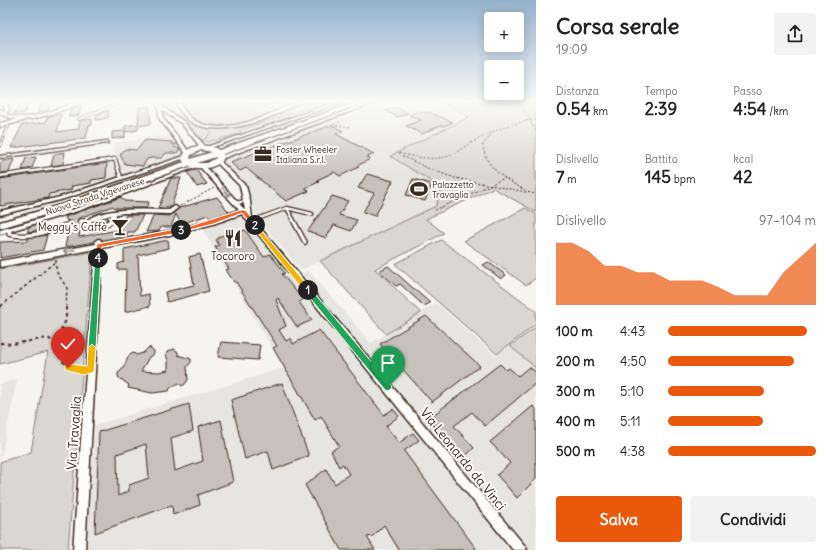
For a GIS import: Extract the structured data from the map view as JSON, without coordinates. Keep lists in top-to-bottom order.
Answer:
{
  "streets": {
    "main road": ["Nuova Strada Vigevanese"],
    "street": ["Via Travaglia", "Via Leonardo da Vinci"]
  },
  "crossings": [
    ["Nuova Strada Vigevanese", "Via Leonardo da Vinci"]
  ],
  "places": {
    "office": ["Foster Wheeler Italiana S.r.l."],
    "sports": ["Palazzetto Travaglia"],
    "bar": ["Meggy's Caffè"],
    "restaurant": ["Tocororo"]
  },
  "page": {
    "heading": ["Corsa serale", "19:09"],
    "map_buttons": ["+", "−"],
    "stats": [
      ["Distanza", "0.54 km"],
      ["Tempo", "2:39"],
      ["Passo", "4:54 /km"],
      ["Dislivello", "7 m"],
      ["Battito", "145 bpm"],
      ["kcal", "42"]
    ],
    "chart": ["Dislivello", "97–104 m"],
    "pins": [
      "2",
      "3",
      "4",
      "1"
    ],
    "list": [
      {
        "name": "100 m",
        "note": "4:43"
      },
      {
        "name": "200 m",
        "note": "4:50"
      },
      {
        "name": "300 m",
        "note": "5:10"
      },
      {
        "name": "400 m",
        "note": "5:11"
      },
      {
        "name": "500 m",
        "note": "4:38"
      }
    ],
    "buttons": ["Salva", "Condividi"]
  }
}
